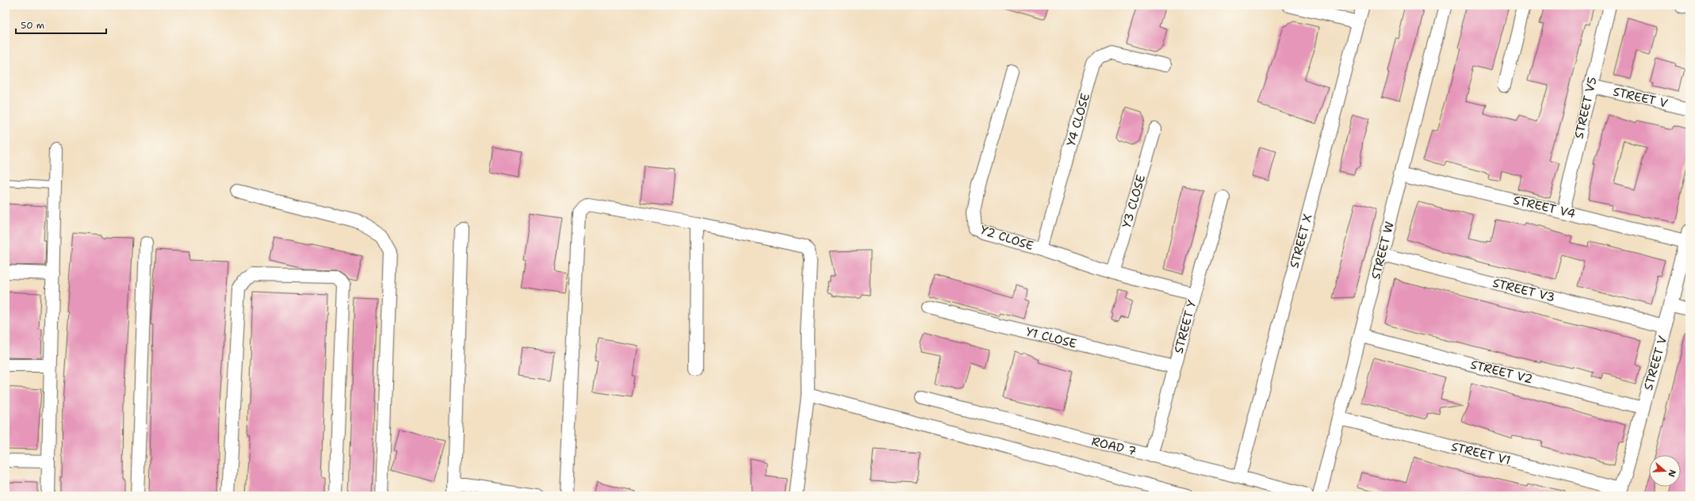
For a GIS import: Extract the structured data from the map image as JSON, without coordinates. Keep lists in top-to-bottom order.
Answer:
{
  "streets": {
    "street": [
      "STREET V",
      "STREET V5",
      "Y4 CLOSE",
      "Y3 CLOSE",
      "STREET V4",
      "Y2 CLOSE",
      "STREET X",
      "STREET W",
      "STREET V3",
      "STREET Y",
      "Y1 CLOSE",
      "STREET V2",
      "ROAD 7",
      "STREET V1"
    ]
  },
  "crossings": [
    ["STREET V", "STREET V5"],
    ["STREET V", "STREET V4"],
    ["STREET V", "STREET V3"],
    ["STREET V", "STREET V2"],
    ["STREET V", "STREET V1"],
    ["STREET V5", "STREET V4"],
    ["Y4 CLOSE", "Y2 CLOSE"],
    ["Y3 CLOSE", "Y2 CLOSE"],
    ["STREET V4", "STREET W"],
    ["Y2 CLOSE", "STREET Y"],
    ["STREET X", "ROAD 7"],
    ["STREET W", "STREET V3"],
    ["STREET W", "STREET V2"],
    ["STREET W", "STREET V1"],
    ["STREET Y", "Y1 CLOSE"],
    ["STREET Y", "ROAD 7"]
  ],
  "scale_bar": "50 m",
  "north": "right"
}
